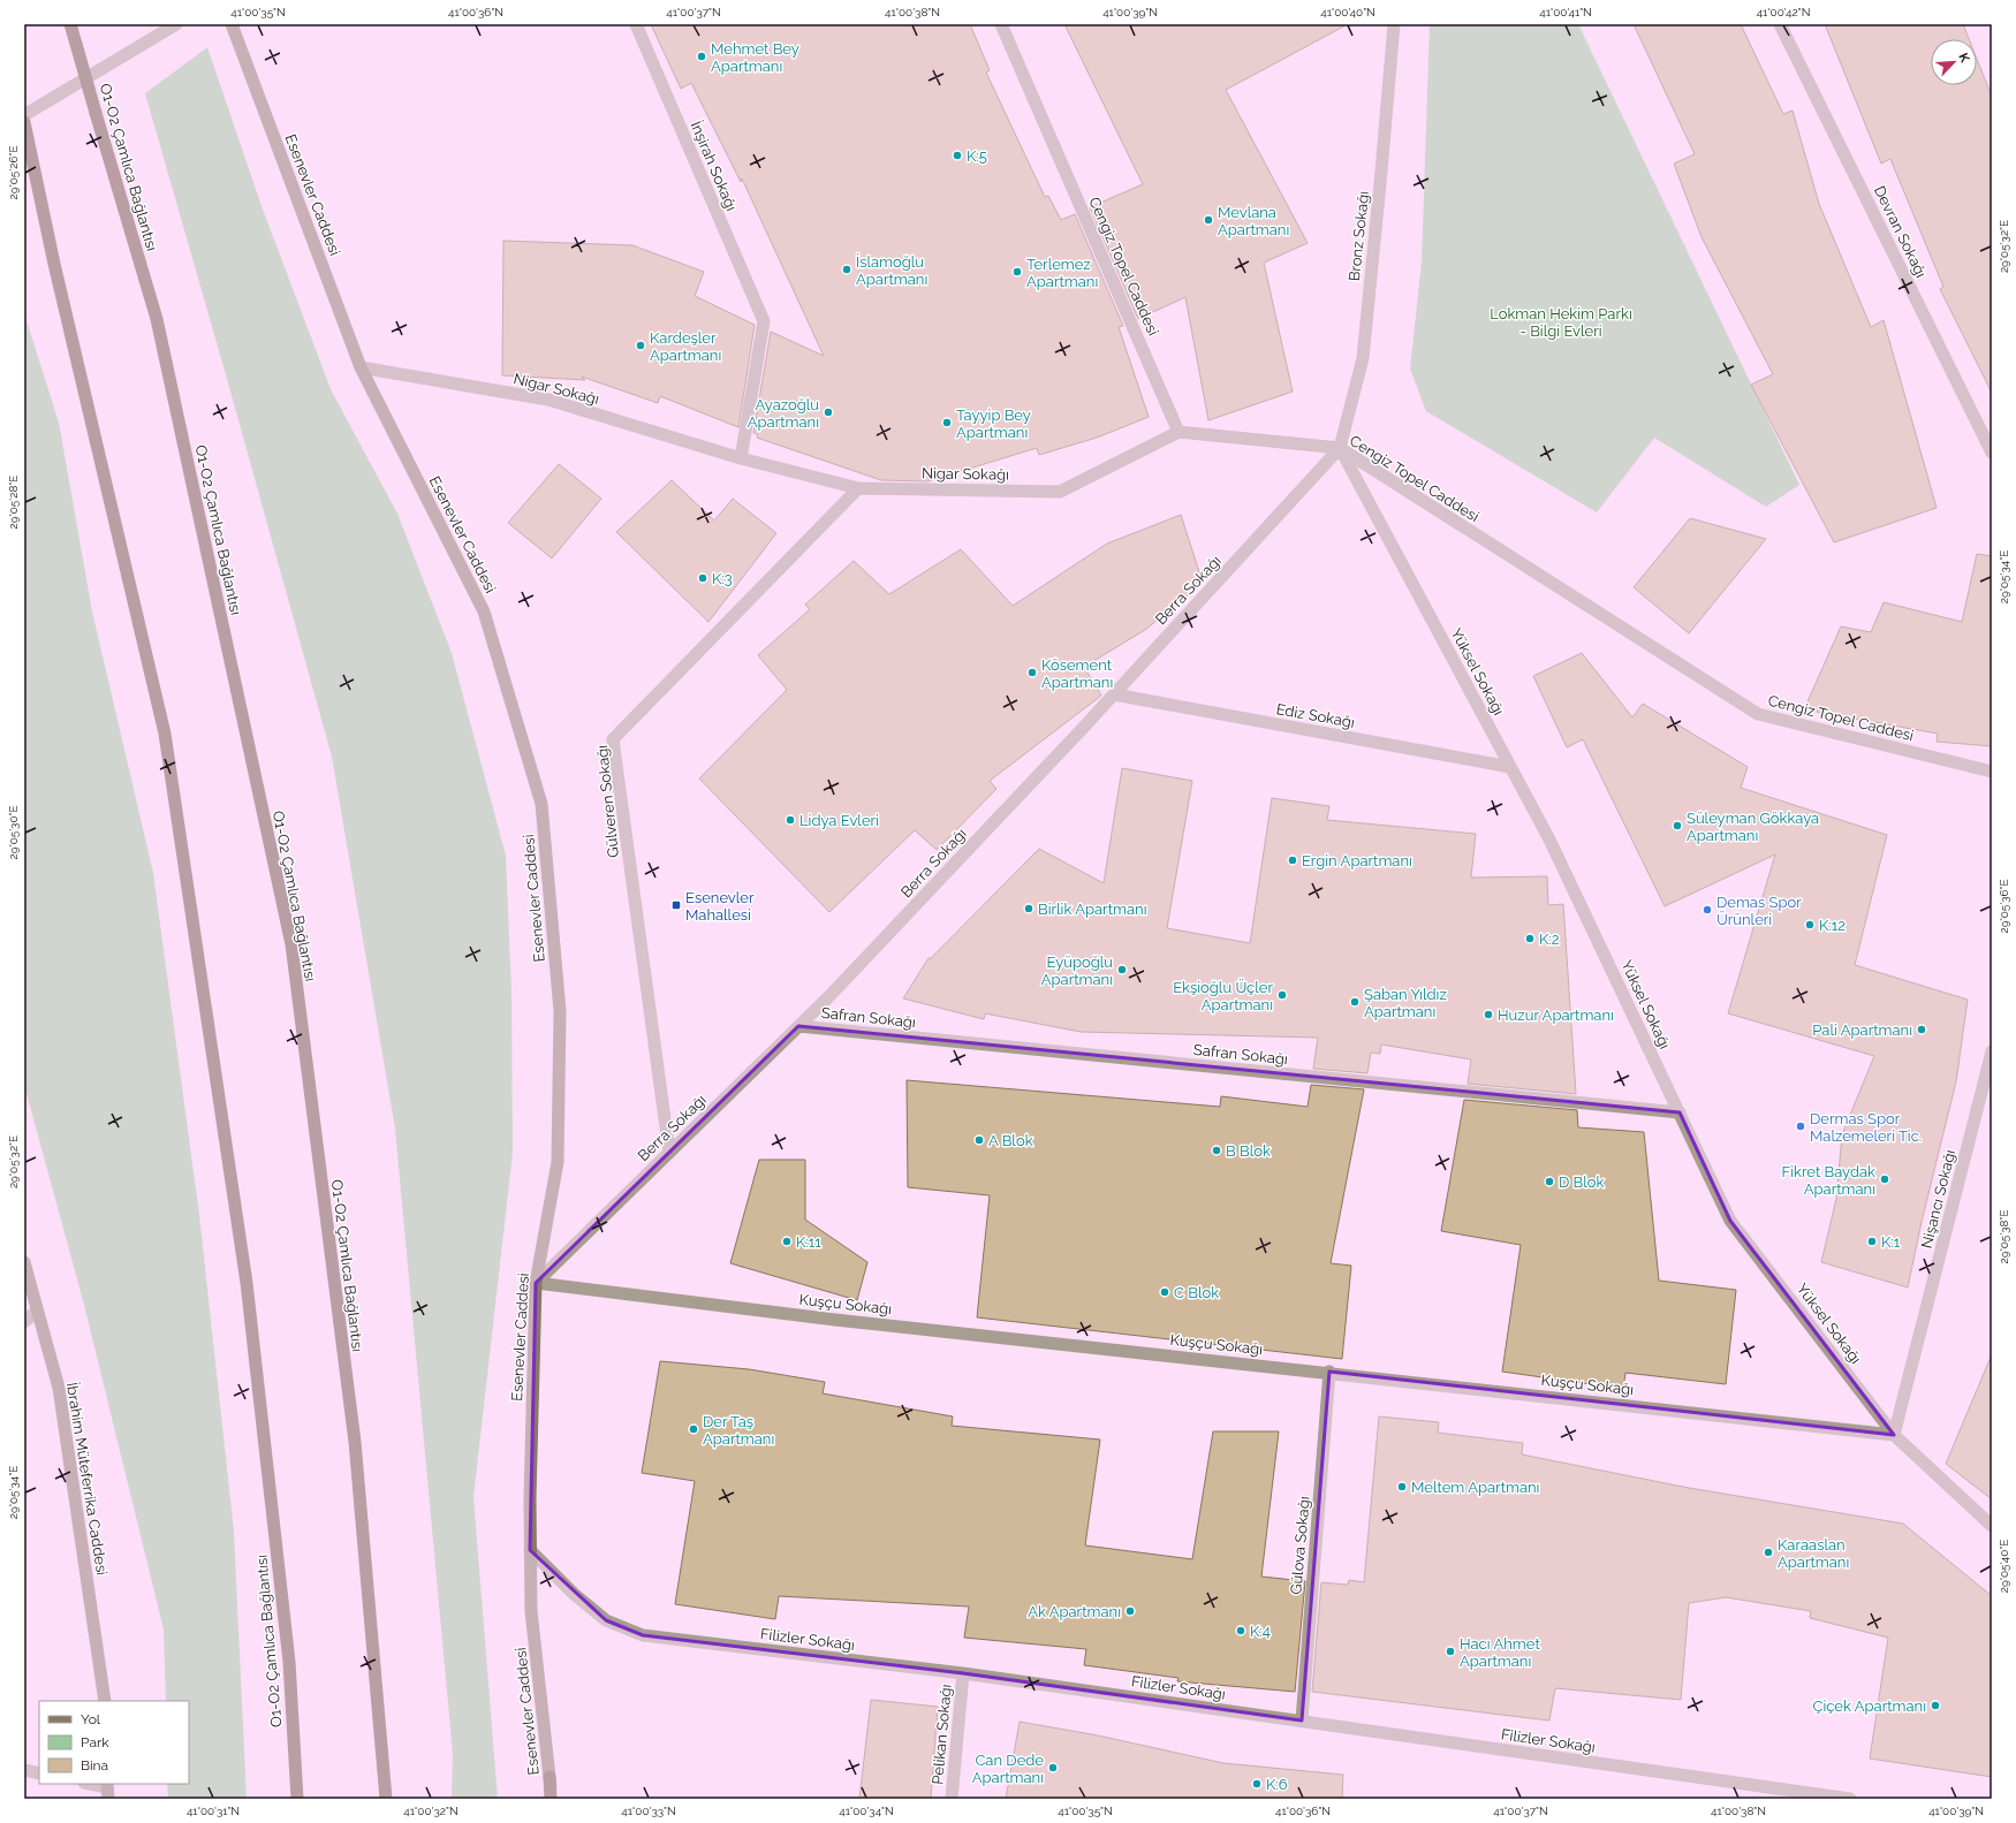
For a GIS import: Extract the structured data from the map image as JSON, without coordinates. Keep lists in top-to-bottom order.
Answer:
{
  "streets": {
    "highway": ["O1-O2 Çamlıca Bağlantısı"],
    "main road": ["Esenevler Caddesi", "İbrahim Müteferrika Caddesi"],
    "street": [
      "İnşirah Sokağı",
      "Devran Sokağı",
      "Bronz Sokağı",
      "Cengiz Topel Caddesi",
      "Nigar Sokağı",
      "Berra Sokağı",
      "Yüksel Sokağı",
      "Ediz Sokağı",
      "Gülveren Sokağı",
      "Safran Sokağı",
      "Nişancı Sokağı",
      "Kuşçu Sokağı",
      "Gülova Sokağı",
      "Filizler Sokağı",
      "Pelikan Sokağı"
    ]
  },
  "crossings": [
    ["İnşirah Sokağı", "Nigar Sokağı"],
    ["Esenevler Caddesi", "Nigar Sokağı"],
    ["Esenevler Caddesi", "Berra Sokağı"],
    ["Esenevler Caddesi", "Kuşçu Sokağı"],
    ["Esenevler Caddesi", "Filizler Sokağı"],
    ["Bronz Sokağı", "Cengiz Topel Caddesi"],
    ["Bronz Sokağı", "Berra Sokağı"],
    ["Bronz Sokağı", "Yüksel Sokağı"],
    ["Cengiz Topel Caddesi", "Nigar Sokağı"],
    ["Cengiz Topel Caddesi", "Berra Sokağı"],
    ["Cengiz Topel Caddesi", "Yüksel Sokağı"],
    ["Nigar Sokağı", "Gülveren Sokağı"],
    ["Berra Sokağı", "Yüksel Sokağı"],
    ["Berra Sokağı", "Ediz Sokağı"],
    ["Berra Sokağı", "Gülveren Sokağı"],
    ["Berra Sokağı", "Safran Sokağı"],
    ["Berra Sokağı", "Kuşçu Sokağı"],
    ["Yüksel Sokağı", "Ediz Sokağı"],
    ["Yüksel Sokağı", "Safran Sokağı"],
    ["Yüksel Sokağı", "Nişancı Sokağı"],
    ["Yüksel Sokağı", "Kuşçu Sokağı"],
    ["Nişancı Sokağı", "Kuşçu Sokağı"],
    ["Kuşçu Sokağı", "Gülova Sokağı"],
    ["Gülova Sokağı", "Filizler Sokağı"],
    ["Filizler Sokağı", "Pelikan Sokağı"]
  ],
  "parks": ["Lokman Hekim Parkı - Bilgi Evleri"],
  "places": {
    "other": [
      "Mehmet Bey Apartmanı",
      "K:5",
      "Mevlana Apartmanı",
      "İslamoğlu Apartmanı",
      "Terlemez Apartmanı",
      "Kardeşler Apartmanı",
      "Ayazoğlu Apartmanı",
      "Tayyip Bey Apartmanı",
      "K:3",
      "Kösement Apartmanı",
      "Lidya Evleri",
      "Süleyman Gökkaya Apartmanı",
      "Ergin Apartmanı",
      "Birlik Apartmanı",
      "Demas Spor Ürünleri",
      "K:12",
      "K:2",
      "Eyüpoğlu Apartmanı",
      "Ekşioğlu Üçler Apartmanı",
      "Şaban Yıldız Apartmanı",
      "Huzur Apartmanı",
      "Pali Apartmanı",
      "Dermas Spor Malzemeleri Tic.",
      "A Blok",
      "B Blok",
      "Fikret Baydak Apartmanı",
      "D Blok",
      "K:11",
      "K:1",
      "C Blok",
      "Der Taş Apartmanı",
      "Meltem Apartmanı",
      "Karaaslan Apartmanı",
      "Ak Apartmanı",
      "K:4",
      "Hacı Ahmet Apartmanı",
      "Çiçek Apartmanı",
      "Can Dede Apartmanı",
      "K:6"
    ],
    "transit": ["Esenevler Mahallesi"]
  },
  "legend": ["Yol", "Park", "Bina"],
  "north": "top right",
  "coordinates": [
    "41°00'35\"N",
    "41°00'36\"N",
    "41°00'37\"N",
    "41°00'38\"N",
    "41°00'39\"N",
    "41°00'40\"N",
    "41°00'41\"N",
    "41°00'42\"N",
    "29°05'26\"E",
    "29°05'32\"E",
    "29°05'28\"E",
    "29°05'34\"E",
    "29°05'30\"E",
    "29°05'36\"E",
    "29°05'38\"E",
    "29°05'40\"E",
    "41°00'31\"N",
    "41°00'32\"N",
    "41°00'33\"N",
    "41°00'34\"N"
  ]
}
